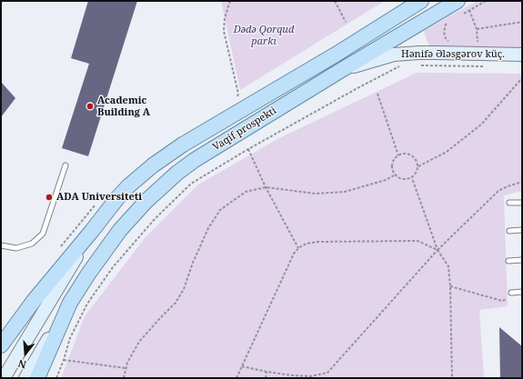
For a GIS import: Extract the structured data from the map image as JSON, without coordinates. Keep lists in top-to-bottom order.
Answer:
{
  "streets": {
    "main road": ["Hənifə Ələsgərov küç.", "Vaqif prospekti"]
  },
  "crossings": [
    ["Hənifə Ələsgərov küç.", "Vaqif prospekti"]
  ],
  "parks": ["Dədə Qorqud parkı"],
  "places": ["Academic Building A", "ADA Universiteti"],
  "north": "bottom"
}
